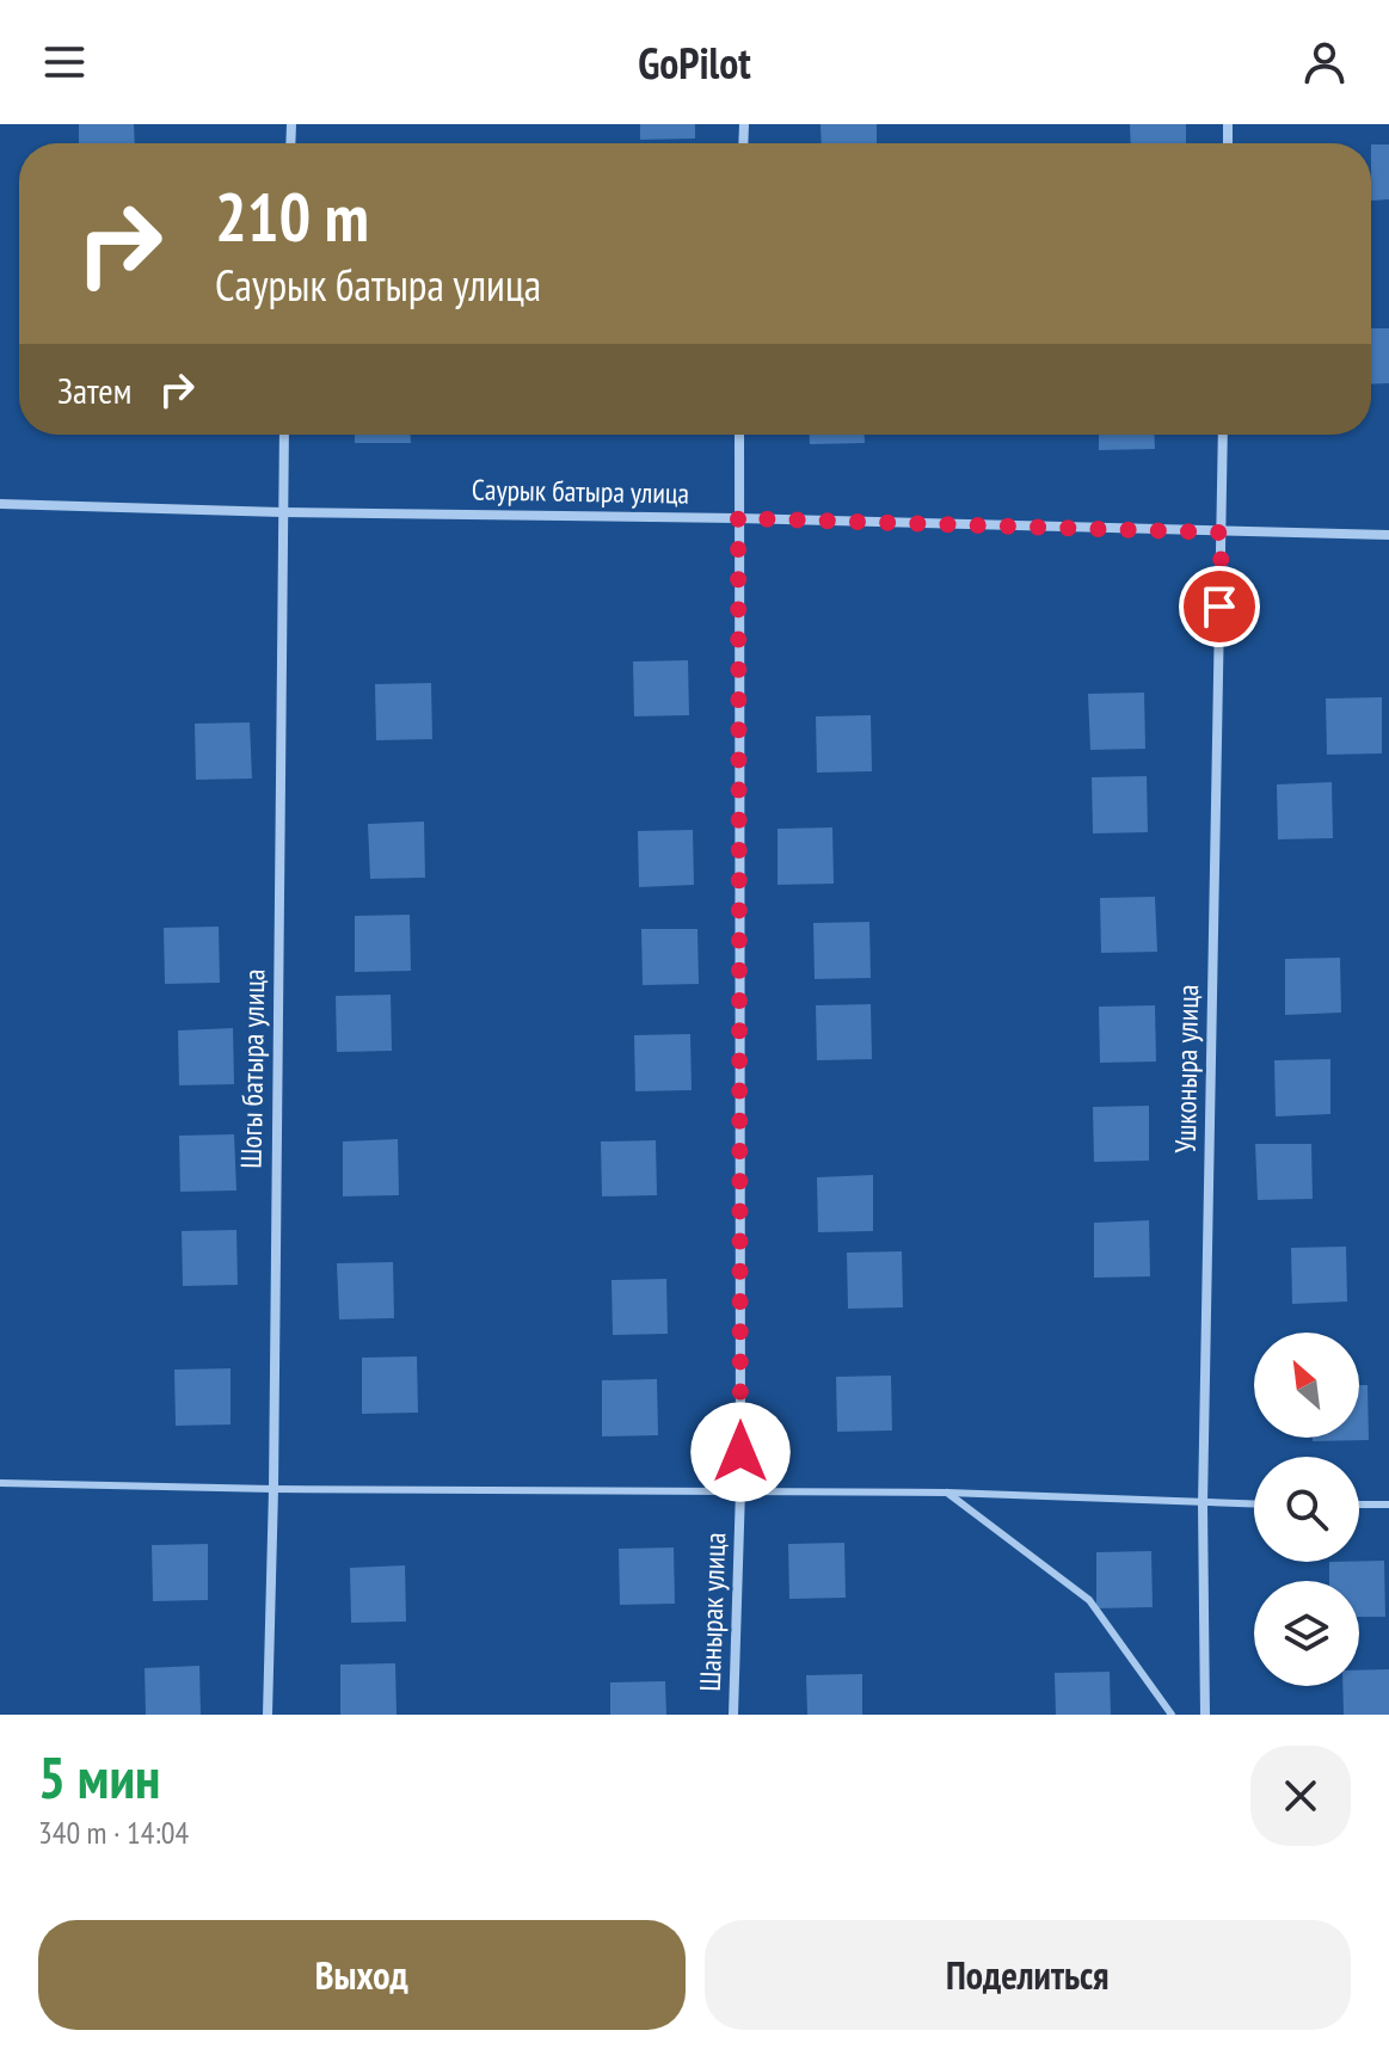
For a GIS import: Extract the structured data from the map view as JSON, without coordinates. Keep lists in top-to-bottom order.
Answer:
{
  "streets": {
    "street": [
      "Саурык батыра улица",
      "Шогы батыра улица",
      "Ушконыра улица",
      "Шанырак улица"
    ]
  },
  "crossings": [
    ["Саурык батыра улица", "Шогы батыра улица"],
    ["Саурык батыра улица", "Ушконыра улица"],
    ["Саурык батыра улица", "Шанырак улица"]
  ],
  "north": "top left",
  "page": {
    "header": "GoPilot",
    "turn": ["210 m", "Саурык батыра улица"],
    "then": "Затем",
    "heading": ["5 мин", "340 m · 14:04"],
    "buttons": ["Выход", "Поделиться"]
  }
}
